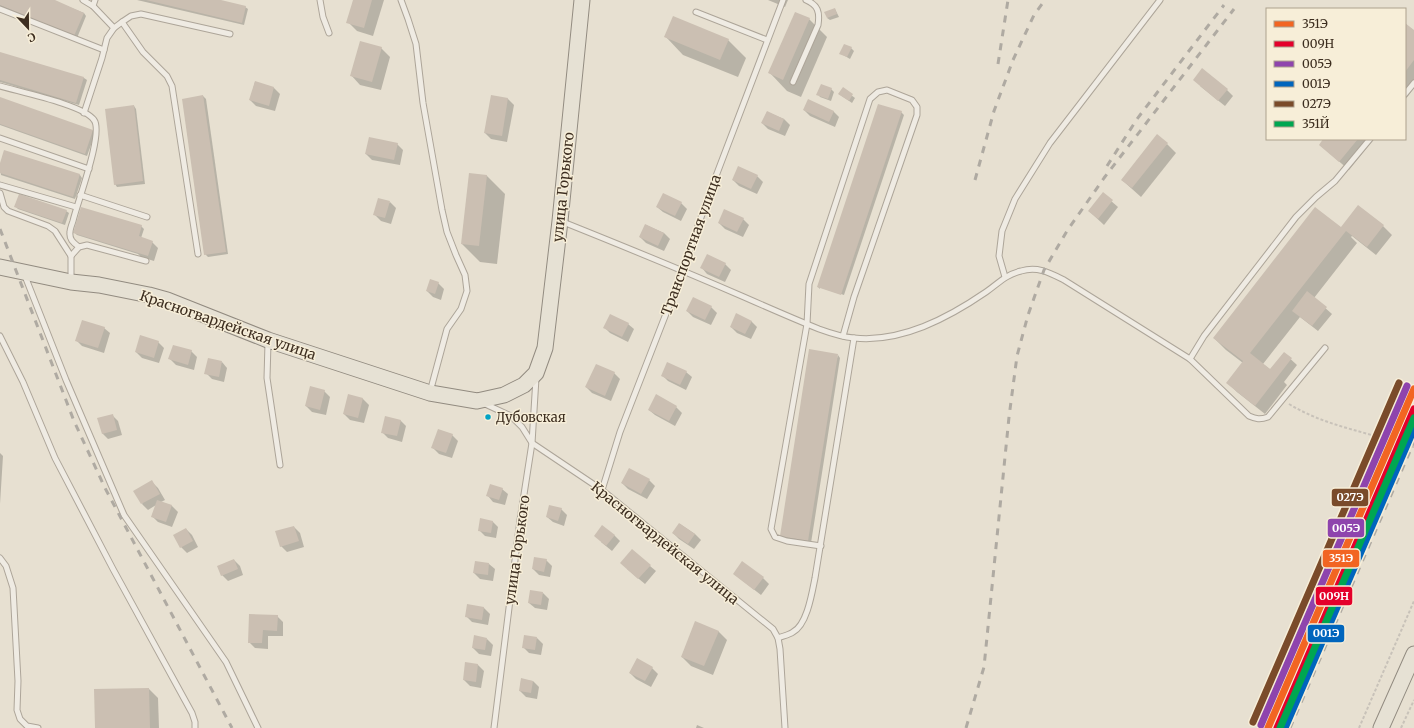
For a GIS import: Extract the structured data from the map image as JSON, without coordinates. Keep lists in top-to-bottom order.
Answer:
{
  "streets": {
    "main road": ["улица Горького", "Красногвардейская улица"],
    "lane": ["Транспортная улица"]
  },
  "crossings": [
    ["улица Горького", "Красногвардейская улица"],
    ["Транспортная улица", "Красногвардейская улица"]
  ],
  "places": ["Дубовская"],
  "lines": [
    "transit line 027Э",
    "transit line 005Э",
    "transit line 351Э",
    "transit line 009Н",
    "transit line 351Й",
    "transit line 001Э"
  ],
  "legend": [
    "351Э",
    "009Н",
    "005Э",
    "001Э",
    "027Э",
    "351Й"
  ],
  "north": "bottom"
}
